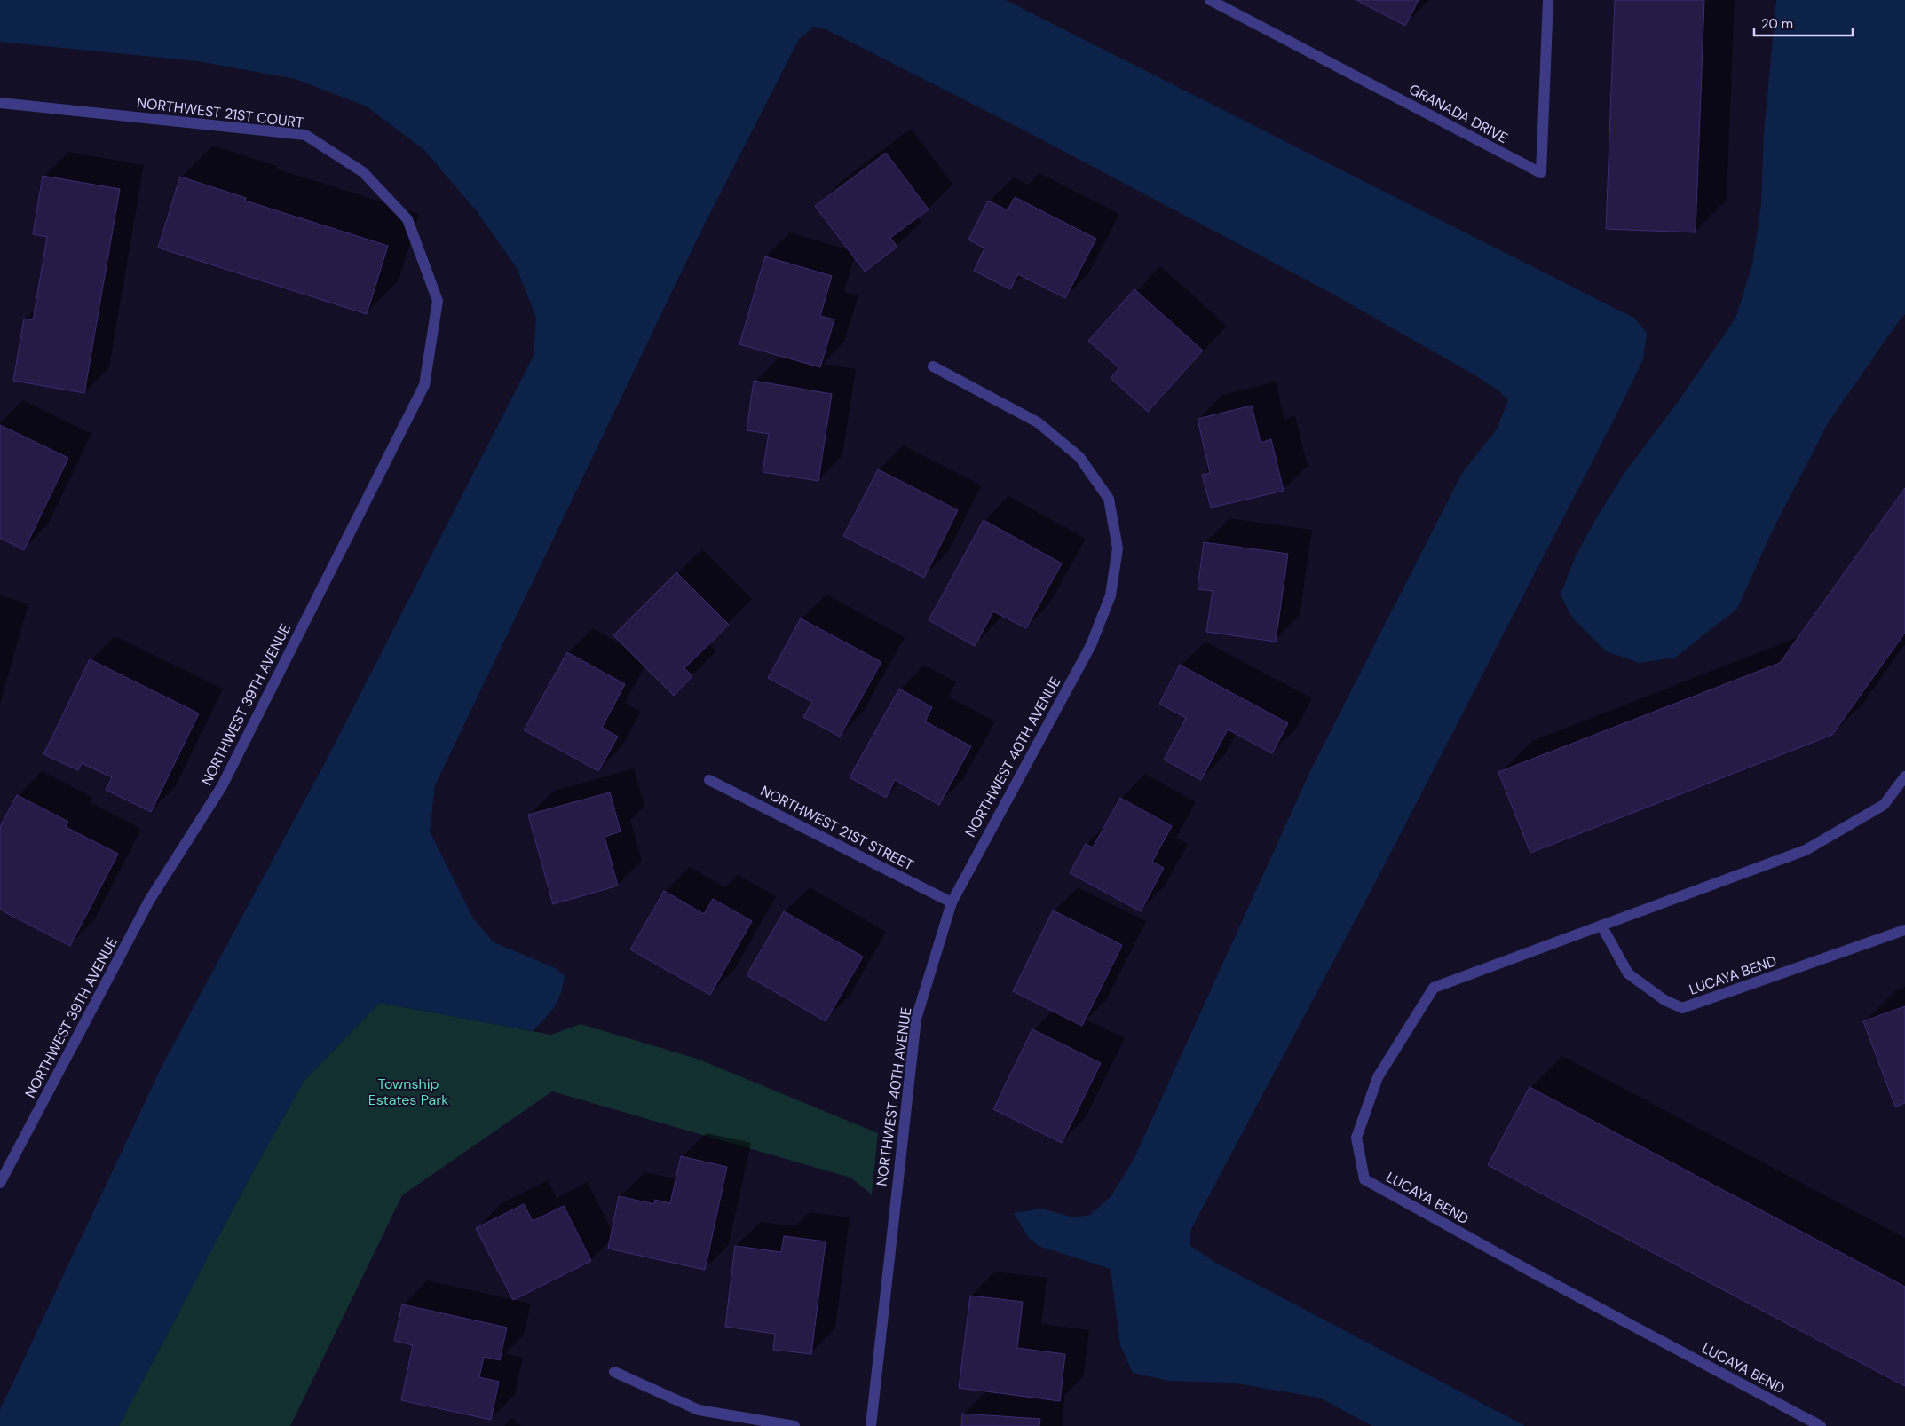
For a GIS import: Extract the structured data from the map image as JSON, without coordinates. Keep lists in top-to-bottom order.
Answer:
{
  "streets": {
    "street": [
      "NORTHWEST 21ST COURT",
      "GRANADA DRIVE",
      "NORTHWEST 39TH AVENUE",
      "NORTHWEST 40TH AVENUE",
      "NORTHWEST 21ST STREET",
      "LUCAYA BEND"
    ]
  },
  "crossings": [
    ["NORTHWEST 21ST COURT", "NORTHWEST 39TH AVENUE"],
    ["NORTHWEST 40TH AVENUE", "NORTHWEST 21ST STREET"]
  ],
  "parks": ["Township Estates Park"],
  "scale_bar": "20 m"
}
